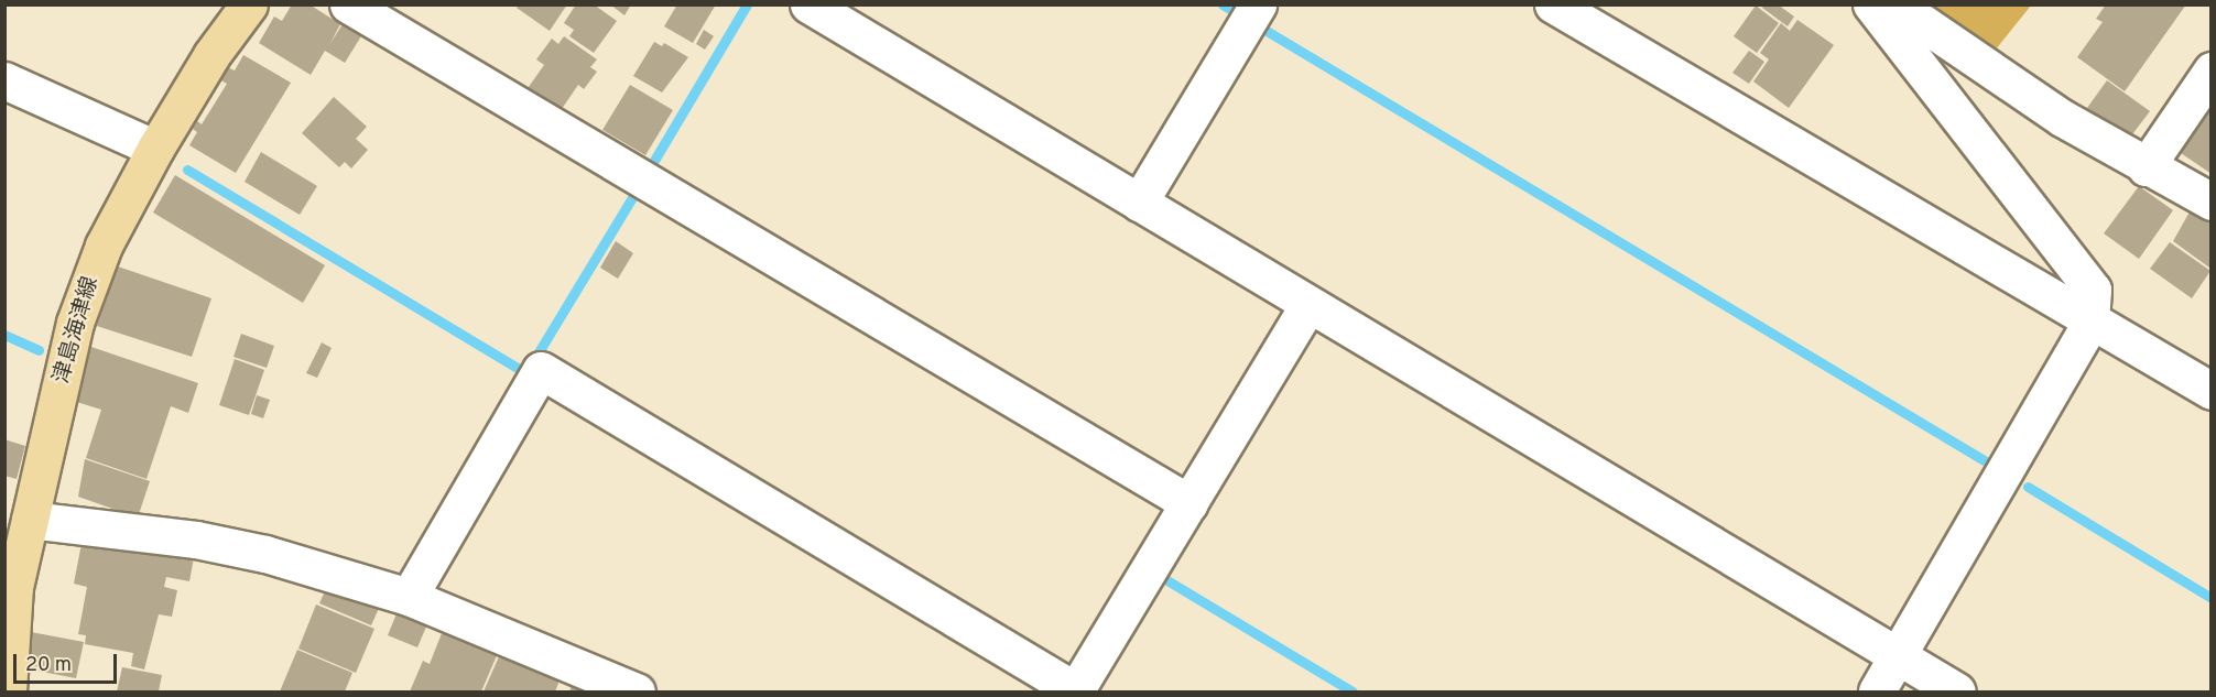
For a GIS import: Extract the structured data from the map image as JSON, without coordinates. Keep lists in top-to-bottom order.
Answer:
{
  "streets": {
    "main road": ["津島海津線"]
  },
  "scale_bar": "20 m"
}
